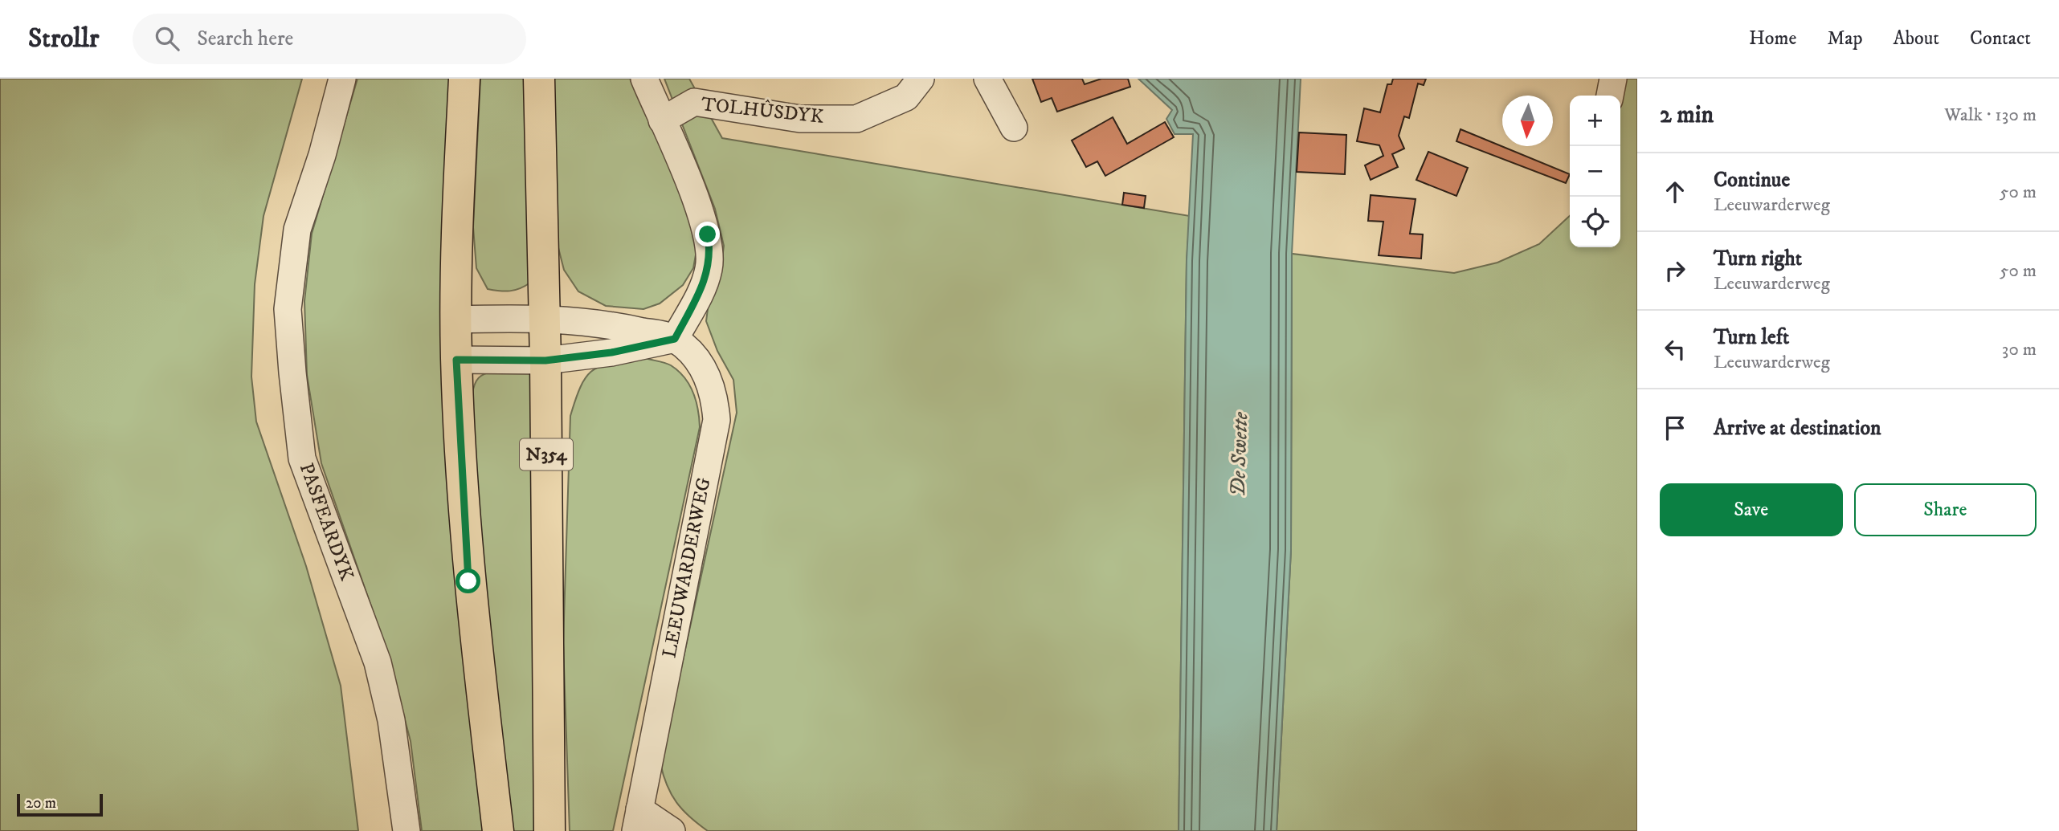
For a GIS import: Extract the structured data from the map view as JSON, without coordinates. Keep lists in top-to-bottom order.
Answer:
{
  "streets": {
    "main road": ["N354"],
    "street": ["TOLHÛSDYK", "PASFEARDYK", "LEEUWARDERWEG"]
  },
  "water": ["De Swette"],
  "scale_bar": "20 m",
  "north": "bottom",
  "page": {
    "header": "Strollr",
    "search": "Search here",
    "nav": [
      "Home",
      "Map",
      "About",
      "Contact"
    ],
    "heading": ["2 min", "Walk · 130 m"],
    "map_buttons": ["+", "−"],
    "list": [
      ["Continue", "Leeuwarderweg", "50 m"],
      ["Turn right", "Leeuwarderweg", "50 m"],
      ["Turn left", "Leeuwarderweg", "30 m"],
      "Arrive at destination"
    ],
    "buttons": ["Save", "Share"],
    "scale": "20 m"
  }
}
